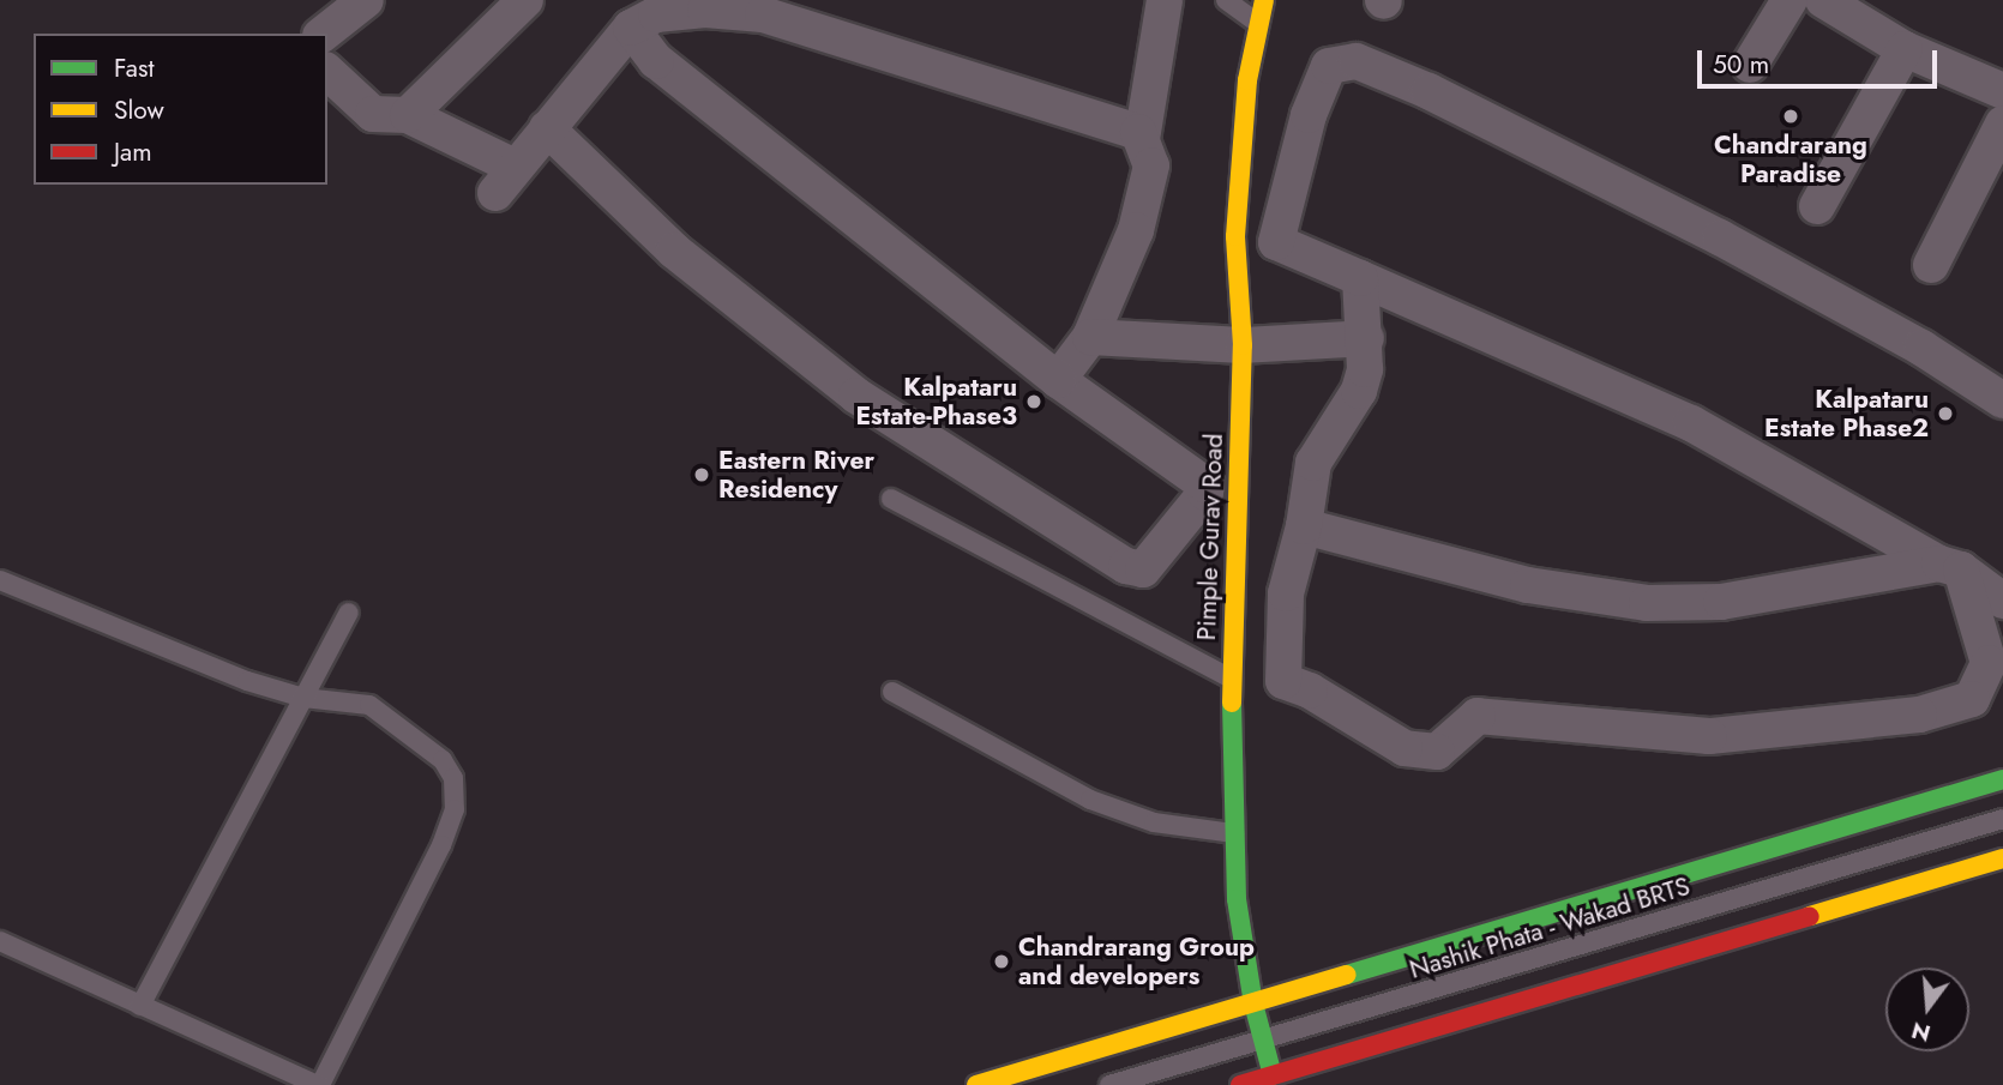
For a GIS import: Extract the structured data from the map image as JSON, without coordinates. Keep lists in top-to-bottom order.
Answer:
{
  "streets": {
    "main road": ["Pimple Gurav Road"],
    "lane": ["Nashik Phata - Wakad BRTS"]
  },
  "crossings": [
    ["Pimple Gurav Road", "Nashik Phata - Wakad BRTS"]
  ],
  "places": [
    "Chandrarang Paradise",
    "Kalpataru Estate-Phase3",
    "Kalpataru Estate Phase2",
    "Eastern River Residency",
    "Chandrarang Group and developers"
  ],
  "legend": ["Fast", "Slow", "Jam"],
  "scale_bar": "50 m",
  "north": "bottom"
}
